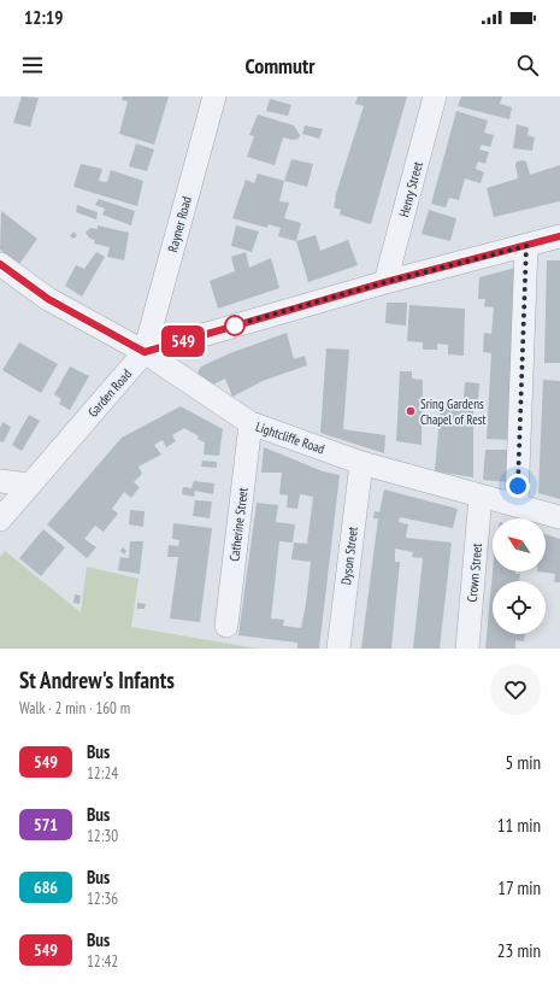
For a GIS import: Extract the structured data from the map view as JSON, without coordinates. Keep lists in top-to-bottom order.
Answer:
{
  "streets": {
    "street": [
      "Henry Street",
      "Rayner Road",
      "Garden Road",
      "Lightcliffe Road",
      "Catherine Street",
      "Dyson Street",
      "Crown Street"
    ]
  },
  "crossings": [
    ["Rayner Road", "Garden Road"],
    ["Rayner Road", "Lightcliffe Road"],
    ["Garden Road", "Lightcliffe Road"],
    ["Lightcliffe Road", "Catherine Street"],
    ["Lightcliffe Road", "Dyson Street"],
    ["Lightcliffe Road", "Crown Street"]
  ],
  "places": ["Sring Gardens Chapel of Rest"],
  "lines": ["bus line 549"],
  "north": "top left",
  "page": {
    "status": "12:19",
    "header": "Commutr",
    "on_map": "549",
    "heading": ["St Andrew's Infants", "Walk · 2 min · 160 m"],
    "list": [
      {
        "mark": "549",
        "name": "Bus",
        "note": "12:24",
        "value": "5 min"
      },
      {
        "mark": "571",
        "name": "Bus",
        "note": "12:30",
        "value": "11 min"
      },
      {
        "mark": "686",
        "name": "Bus",
        "note": "12:36",
        "value": "17 min"
      },
      {
        "mark": "549",
        "name": "Bus",
        "note": "12:42",
        "value": "23 min"
      }
    ]
  }
}
